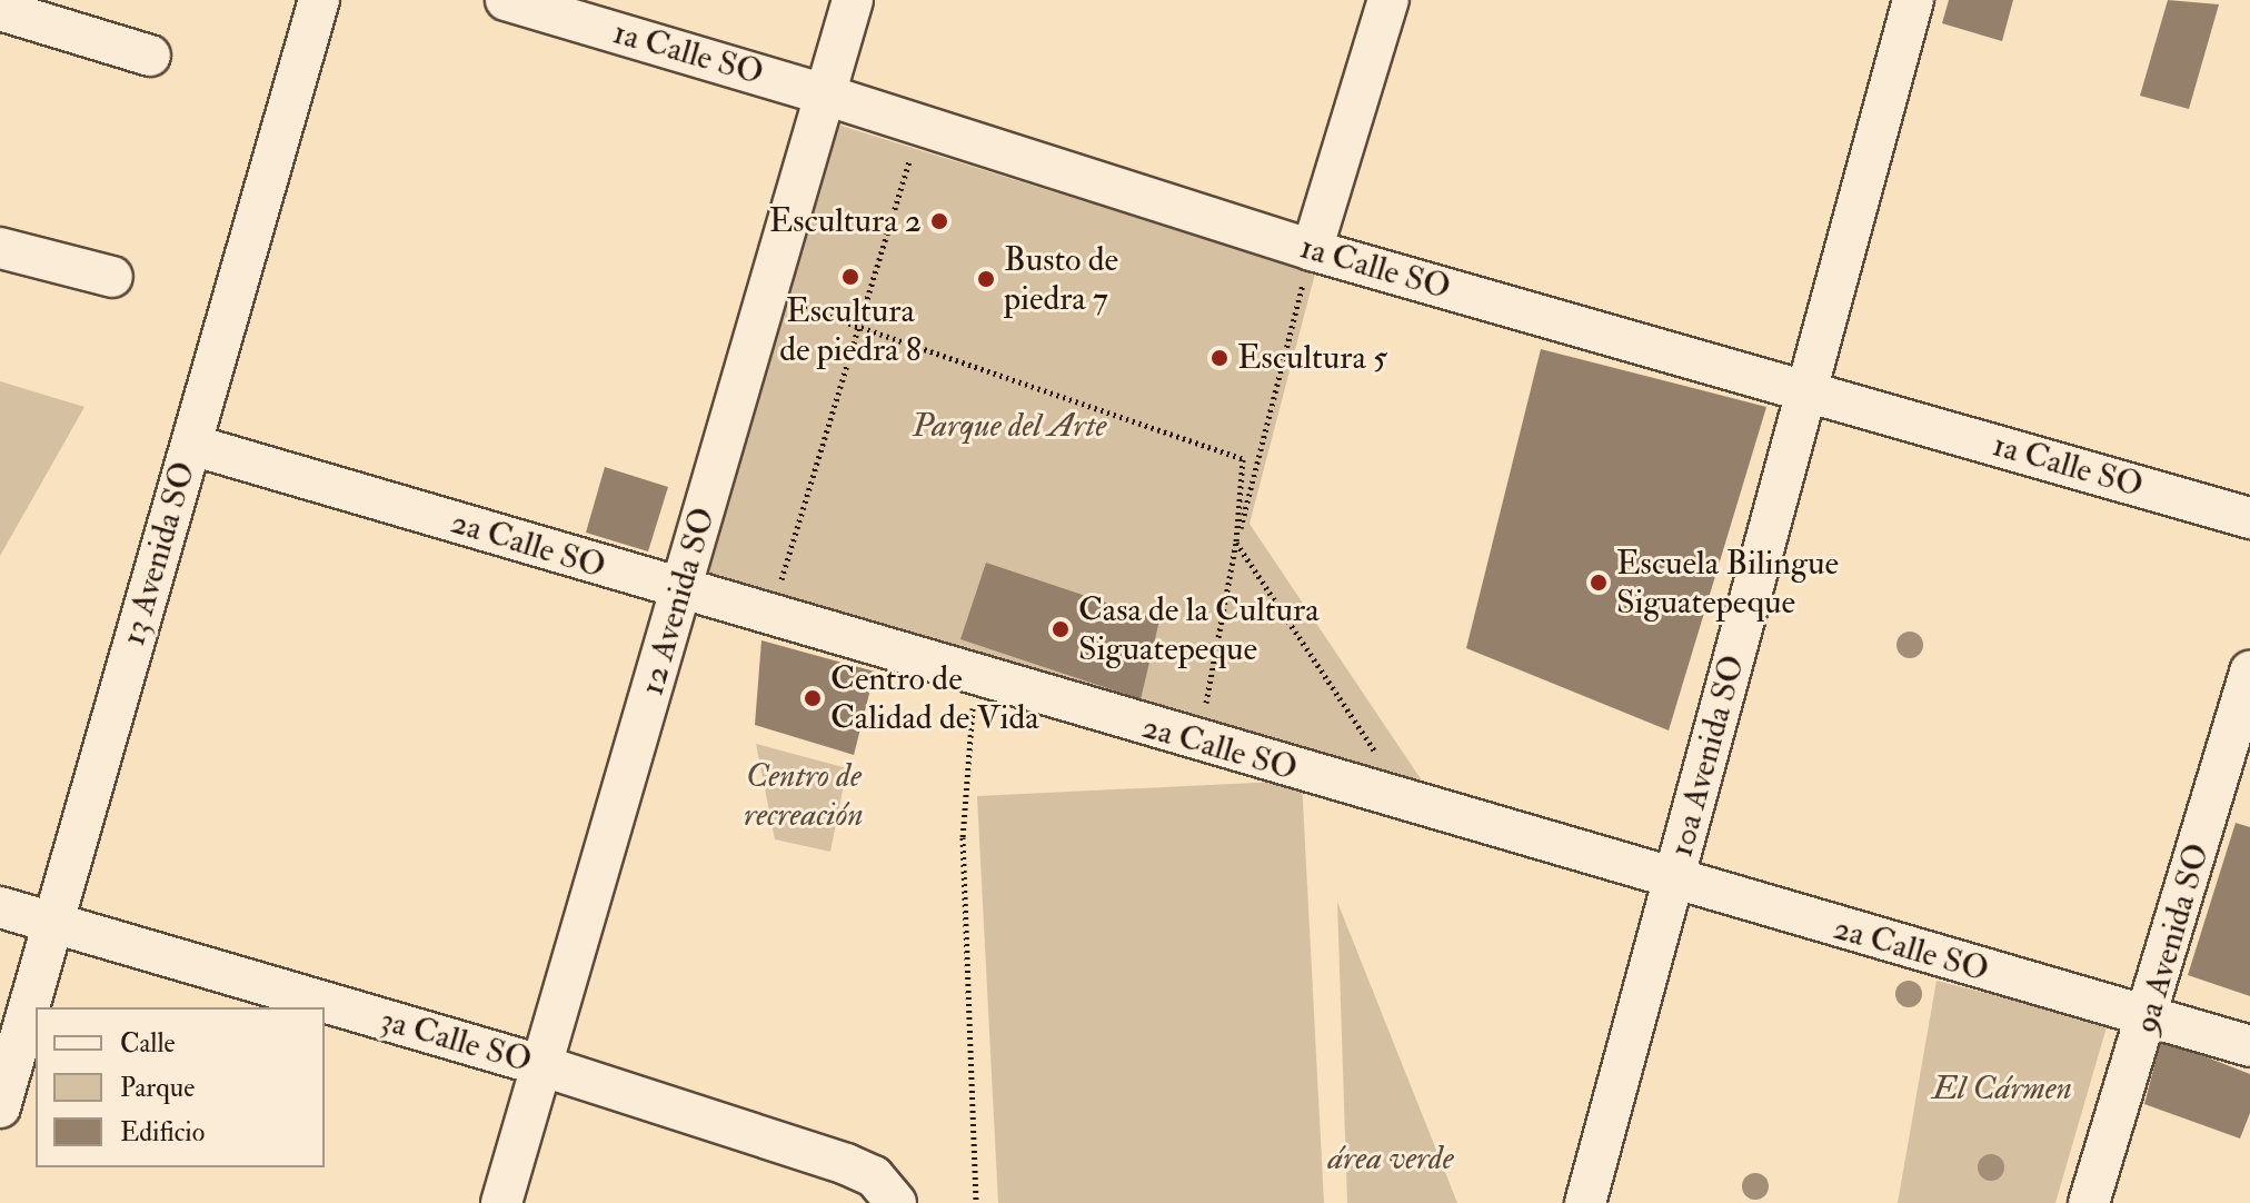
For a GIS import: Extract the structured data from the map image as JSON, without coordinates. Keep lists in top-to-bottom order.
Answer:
{
  "streets": {
    "street": [
      "1a Calle SO",
      "2a Calle SO",
      "13 Avenida SO",
      "12 Avenida SO",
      "10a Avenida SO",
      "9a Avenida SO",
      "3a Calle SO"
    ]
  },
  "crossings": [
    ["1a Calle SO", "12 Avenida SO"],
    ["1a Calle SO", "10a Avenida SO"],
    ["2a Calle SO", "13 Avenida SO"],
    ["2a Calle SO", "12 Avenida SO"],
    ["2a Calle SO", "10a Avenida SO"],
    ["2a Calle SO", "9a Avenida SO"],
    ["13 Avenida SO", "3a Calle SO"],
    ["12 Avenida SO", "3a Calle SO"]
  ],
  "parks": [
    "Parque del Arte",
    "Centro de recreación",
    "El Cármen",
    "área verde"
  ],
  "places": [
    "Escultura 2",
    "Escultura de piedra 8",
    "Busto de piedra 7",
    "Escultura 5",
    "Escuela Bilingue Siguatepeque",
    "Casa de la Cultura Siguatepeque",
    "Centro de Calidad de Vida"
  ],
  "legend": ["Calle", "Parque", "Edificio"]
}
